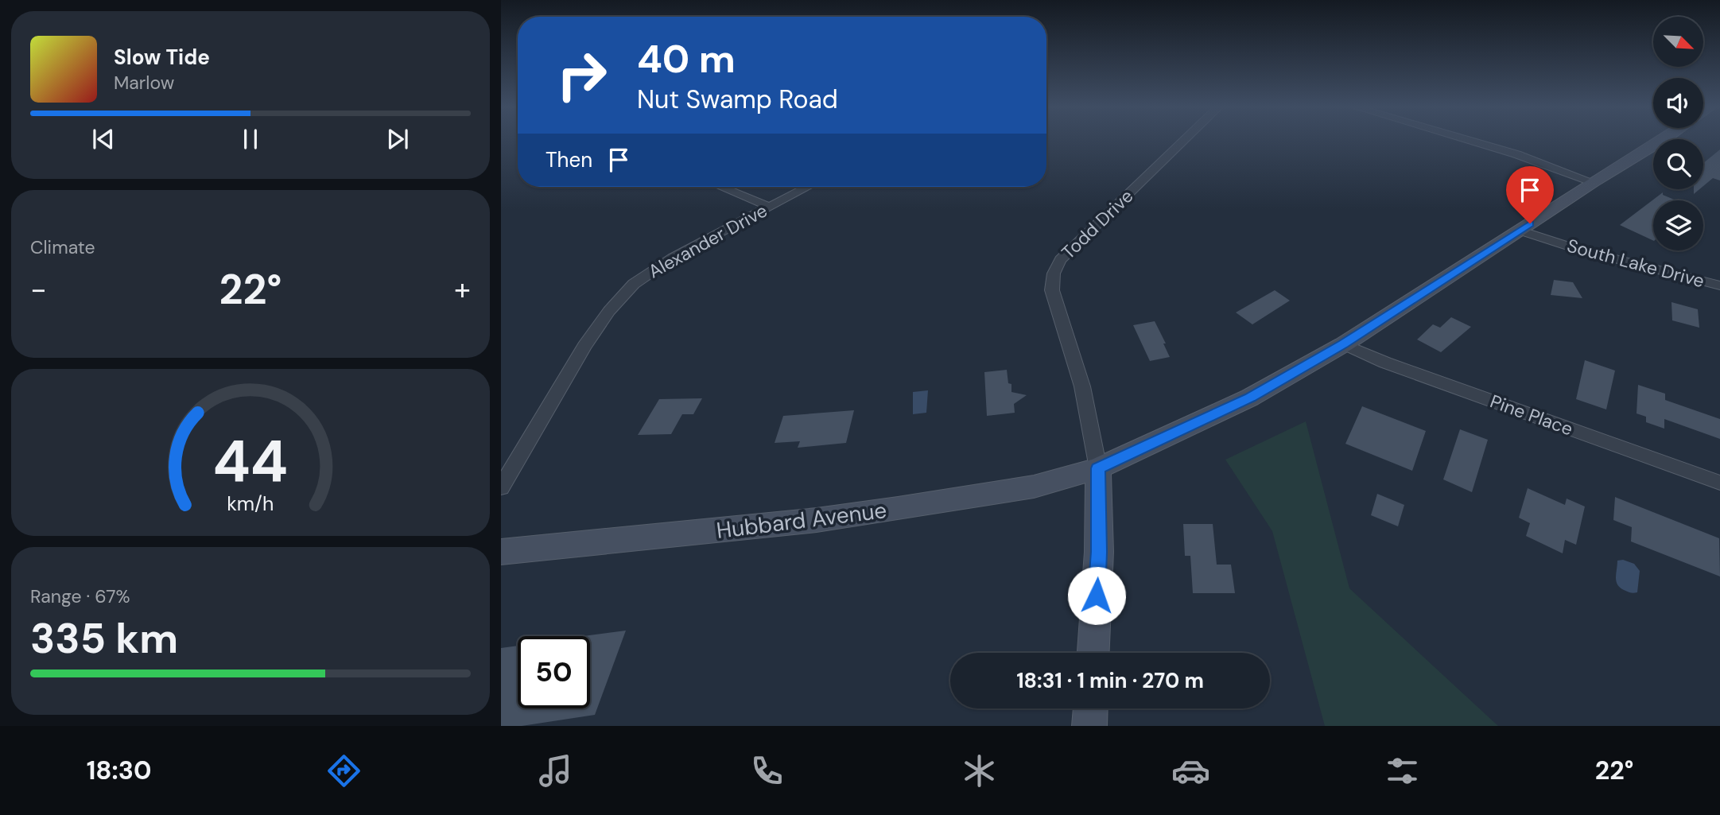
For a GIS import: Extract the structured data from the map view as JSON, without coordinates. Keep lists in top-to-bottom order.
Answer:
{
  "streets": {
    "main road": ["Hubbard Avenue"],
    "street": [
      "Todd Drive",
      "Alexander Drive",
      "South Lake Drive",
      "Pine Place"
    ]
  },
  "crossings": [
    ["Todd Drive", "Hubbard Avenue"],
    ["South Lake Drive", "Hubbard Avenue"],
    ["Pine Place", "Hubbard Avenue"]
  ],
  "north": "bottom right",
  "page": {
    "turn": ["40 m", "Nut Swamp Road"],
    "song": ["Slow Tide", "Marlow"],
    "then": "Then",
    "tile": [
      "Climate",
      ["Range · 67%", "335 km"]
    ],
    "heat": ["−", "22°", "+"],
    "limit": "50",
    "trip": "18:31 · 1 min · 270 m",
    "tabs": ["18:30", "22°"],
    "gauge": ["44", "km/h"]
  }
}
